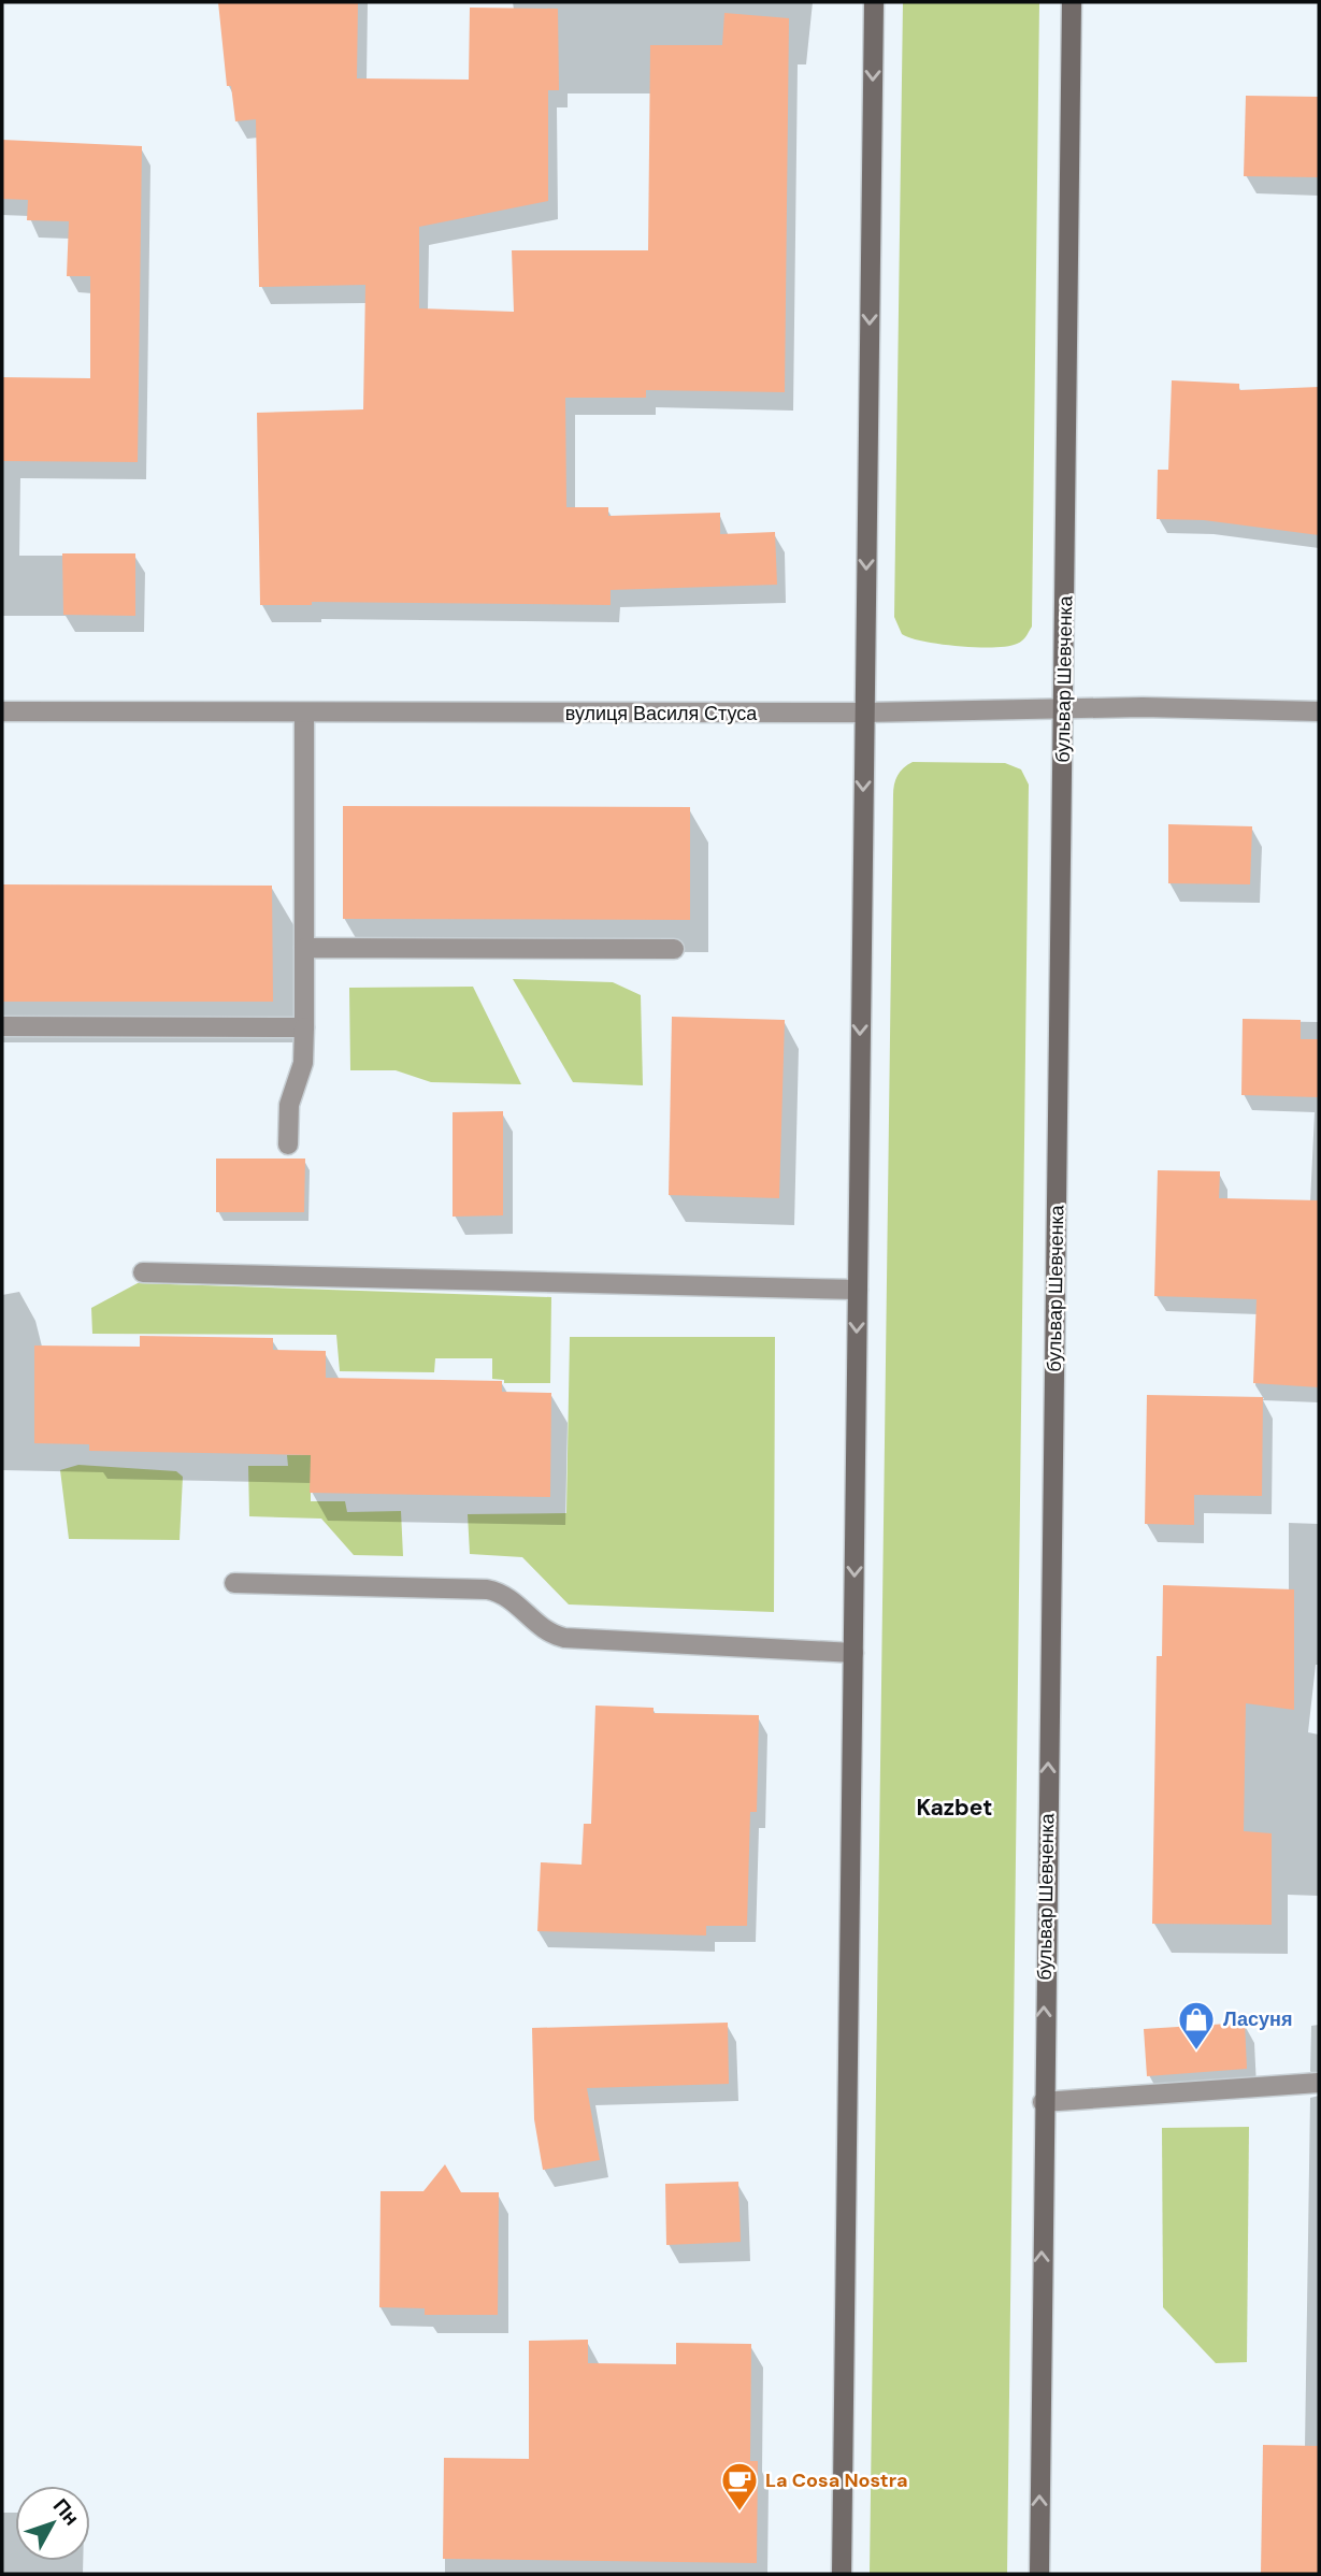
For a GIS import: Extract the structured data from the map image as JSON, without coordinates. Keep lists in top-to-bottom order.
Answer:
{
  "streets": {
    "main road": ["бульвар Шевченка"],
    "street": ["вулиця Василя Стуса"]
  },
  "crossings": [
    ["бульвар Шевченка", "вулиця Василя Стуса"]
  ],
  "one_way": ["бульвар Шевченка"],
  "districts": ["Kazbet"],
  "places": {
    "shop": ["Ласуня"],
    "cafe": ["La Cosa Nostra"]
  },
  "north": "top right"
}
